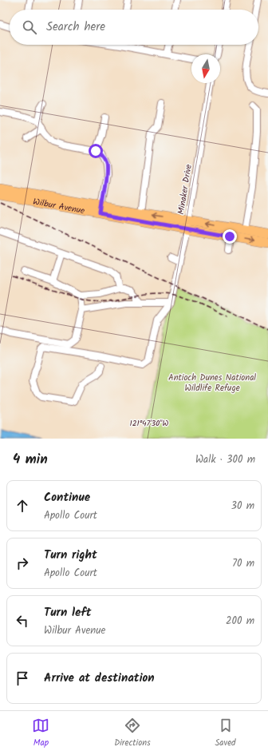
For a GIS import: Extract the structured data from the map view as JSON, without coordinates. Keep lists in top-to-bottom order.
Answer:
{
  "streets": {
    "main road": ["Wilbur Avenue"],
    "street": ["Minaker Drive"]
  },
  "crossings": [
    ["Minaker Drive", "Wilbur Avenue"]
  ],
  "parks": ["Antioch Dunes National Wildlife Refuge"],
  "north": "bottom",
  "page": {
    "search": "Search here",
    "heading": ["4 min", "Walk · 300 m"],
    "list": [
      ["Continue", "Apollo Court", "30 m"],
      ["Turn right", "Apollo Court", "70 m"],
      ["Turn left", "Wilbur Avenue", "200 m"],
      "Arrive at destination"
    ],
    "nav": ["Map", "Directions", "Saved"]
  },
  "coordinates": ["121°47'30\"W"]
}
